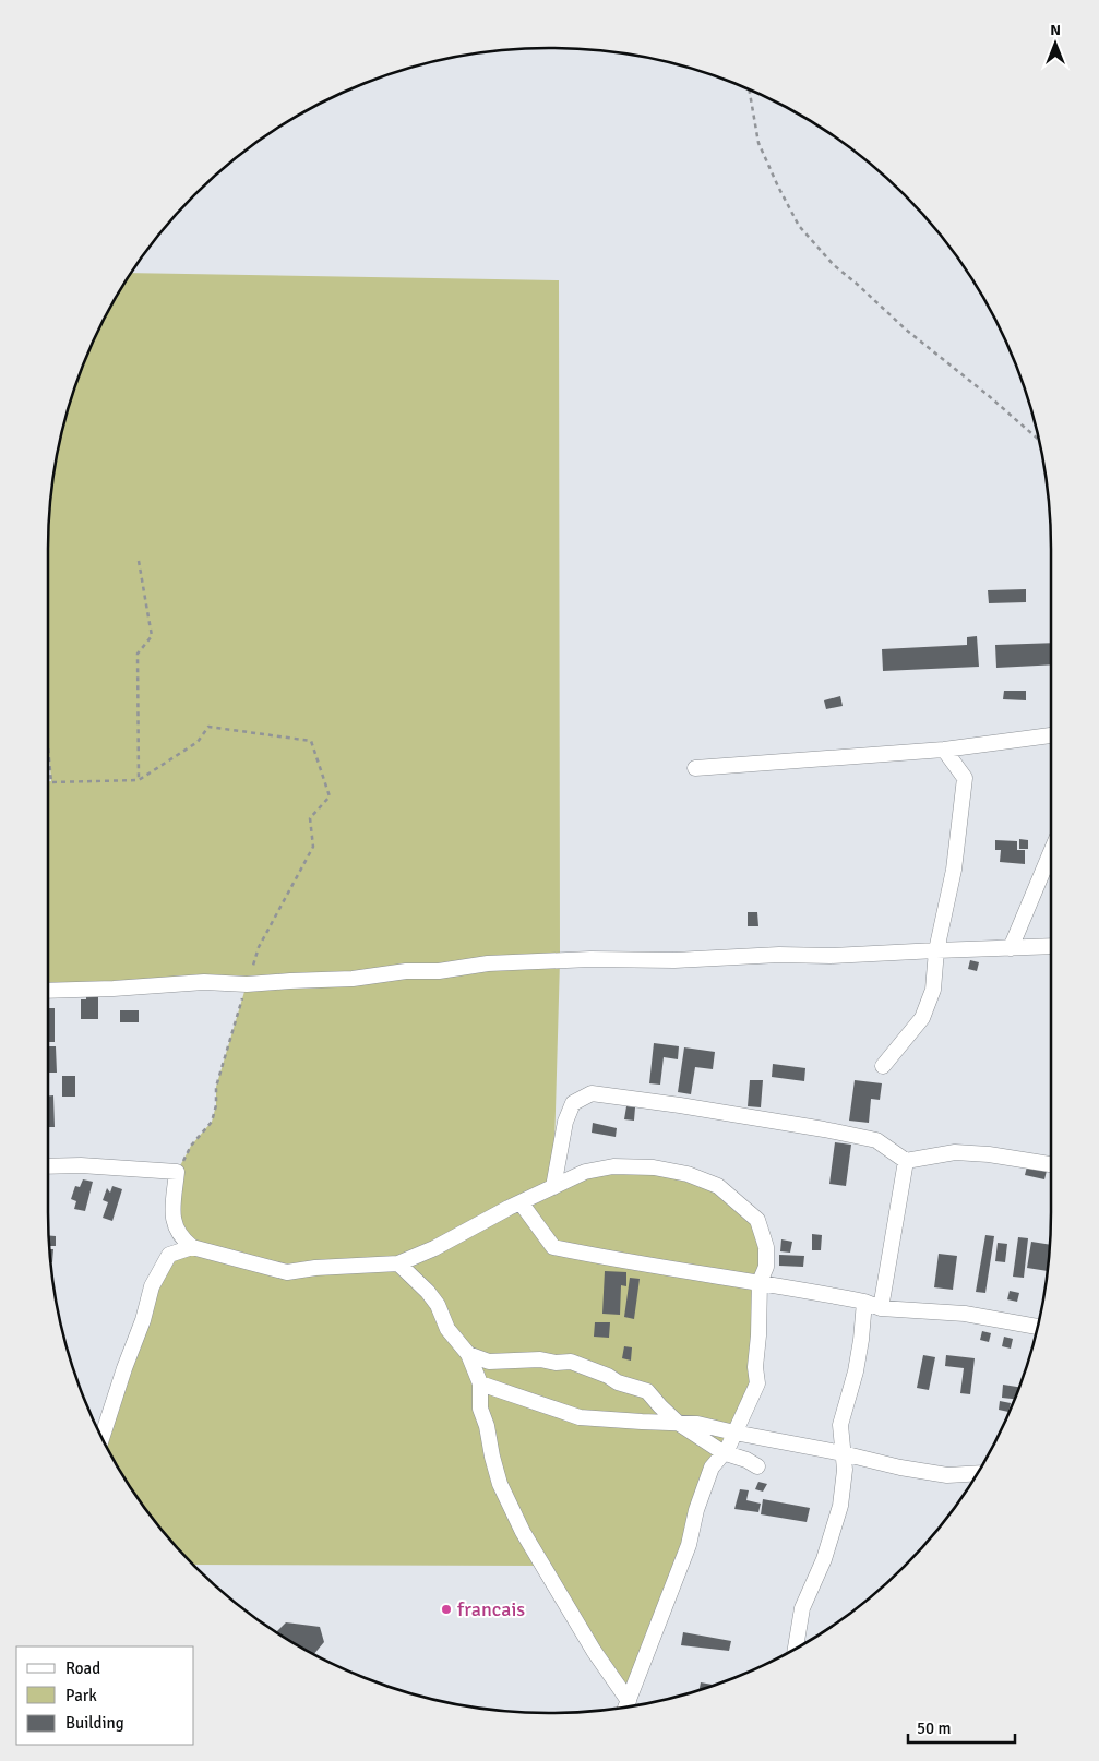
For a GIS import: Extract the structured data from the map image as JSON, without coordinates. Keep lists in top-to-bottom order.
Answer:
{
  "places": ["francais"],
  "legend": ["Road", "Park", "Building"],
  "scale_bar": "50 m",
  "north": "top"
}
